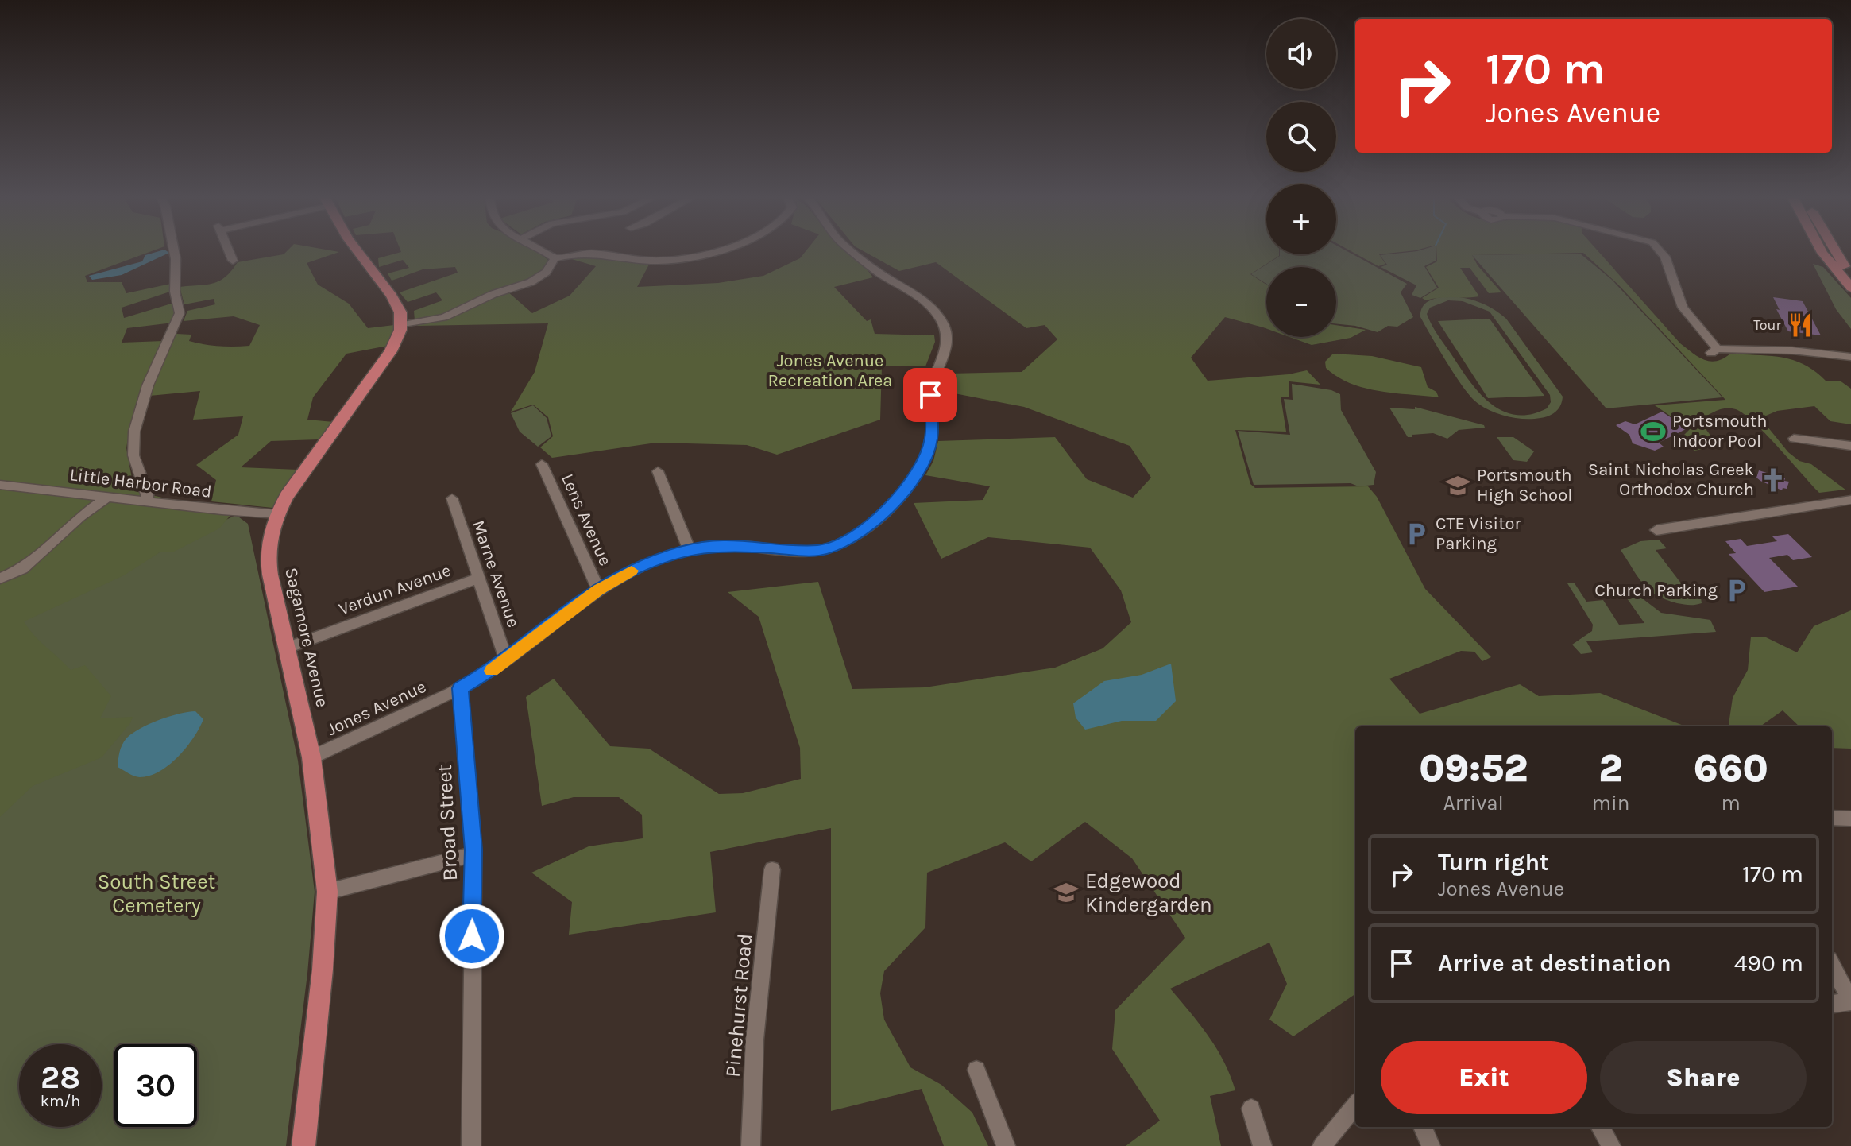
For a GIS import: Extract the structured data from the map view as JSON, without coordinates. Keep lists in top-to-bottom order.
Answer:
{
  "streets": {
    "main road": ["Sagamore Avenue"],
    "street": [
      "Little Harbor Road",
      "Lens Avenue",
      "Marne Avenue",
      "Verdun Avenue",
      "Jones Avenue",
      "Broad Street",
      "Pinehurst Road"
    ]
  },
  "crossings": [
    ["Little Harbor Road", "Sagamore Avenue"],
    ["Lens Avenue", "Jones Avenue"],
    ["Marne Avenue", "Verdun Avenue"],
    ["Marne Avenue", "Jones Avenue"],
    ["Verdun Avenue", "Sagamore Avenue"],
    ["Sagamore Avenue", "Jones Avenue"],
    ["Jones Avenue", "Broad Street"]
  ],
  "parks": ["Jones Avenue Recreation Area", "South Street Cemetery"],
  "places": {
    "restaurant": ["Tour"],
    "sports": ["Portsmouth Indoor Pool"],
    "church": ["Saint Nicholas Greek Orthodox Church"],
    "school or university": ["Portsmouth High School", "Edgewood Kindergarden"],
    "parking": ["CTE Visitor Parking", "Church Parking"]
  },
  "page": {
    "map_buttons": ["+", "−"],
    "turn": ["170 m", "Jones Avenue"],
    "eta": [
      "09:52",
      "Arrival",
      "2",
      "min",
      "660",
      "m"
    ],
    "list": [
      {
        "name": "Turn right",
        "note": "Jones Avenue",
        "value": "170 m"
      },
      {
        "name": "Arrive at destination",
        "value": "490 m"
      }
    ],
    "buttons": ["Exit", "Share"],
    "speed": "28 km/h",
    "limit": "30"
  }
}
